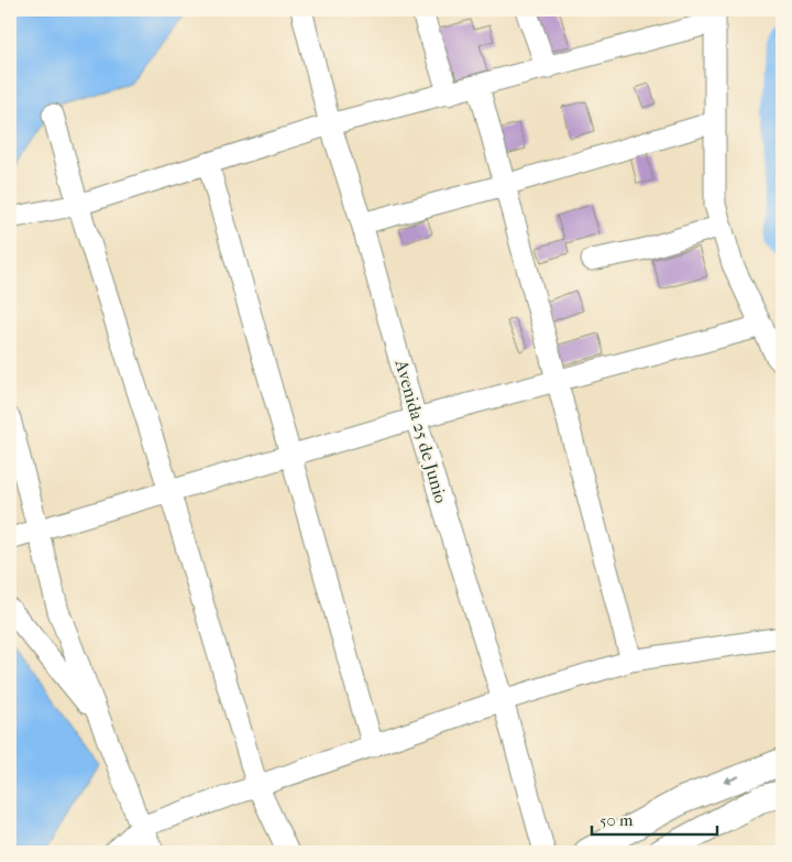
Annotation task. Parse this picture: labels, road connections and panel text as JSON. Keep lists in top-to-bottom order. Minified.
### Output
{"streets":{"street":["Avenida 25 de Junio"]},"scale_bar":"50 m"}
